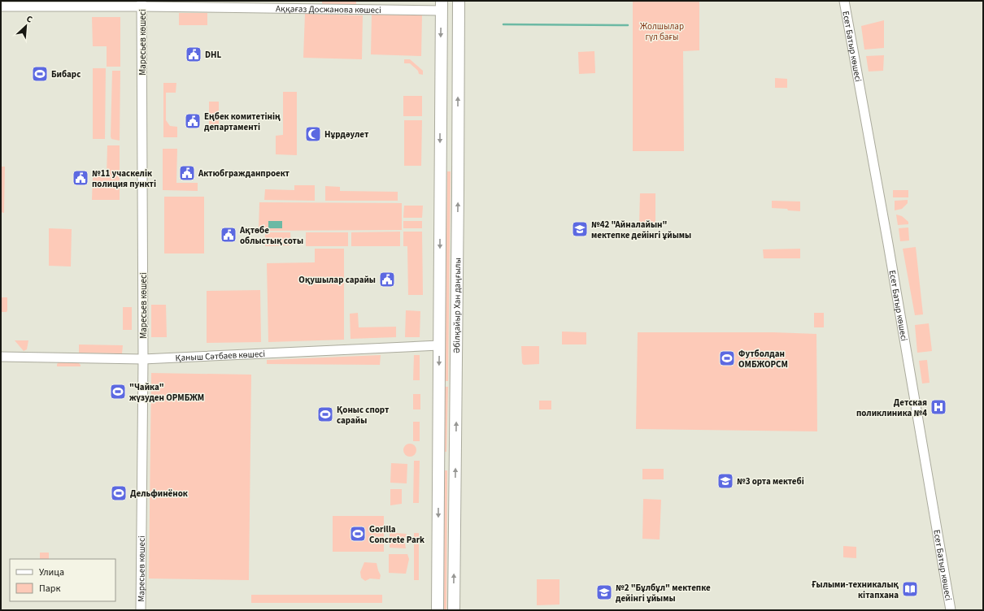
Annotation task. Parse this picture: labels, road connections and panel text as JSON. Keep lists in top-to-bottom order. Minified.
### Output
{"streets":{"main road":["Әбілқайыр Хан даңғылы"],"street":["Аққағаз Досжанова көшесі","Маресьев көшесі","Есет Батыр көшесі","Қаныш Сәтбаев көшесі"]},"crossings":[["Аққағаз Досжанова көшесі","Маресьев көшесі"],["Аққағаз Досжанова көшесі","Әбілқайыр Хан даңғылы"],["Маресьев көшесі","Қаныш Сәтбаев көшесі"],["Әбілқайыр Хан даңғылы","Қаныш Сәтбаев көшесі"]],"parks":["Жолшылар гүл бағы"],"places":{"public building":["DHL","Еңбек комитетінің департаменті","Актюбгражданпроект","№11 учаскелік полиция пункті","Ақтөбе облыстық соты","Оқушылар сарайы"],"sports":["Бибарс","Футболдан ОМБЖОРСМ","\"Чайка\" жүзуден ОРМБЖМ","Қоныс спорт сарайы","Дельфинёнок","Gorilla Concrete Park"],"mosque":["Нұрдәулет"],"school or university":["№42 \"Айналайын\" мектепке дейінгі ұйымы","№3 орта мектебі","№2 \"Бұлбұл\" мектепке дейінгі ұйымы"],"hospital":["Детская поликлиника №4"],"library":["Ғылыми-техникалық кітапхана"]},"legend":["Улица","Парк"],"north":"top right"}
